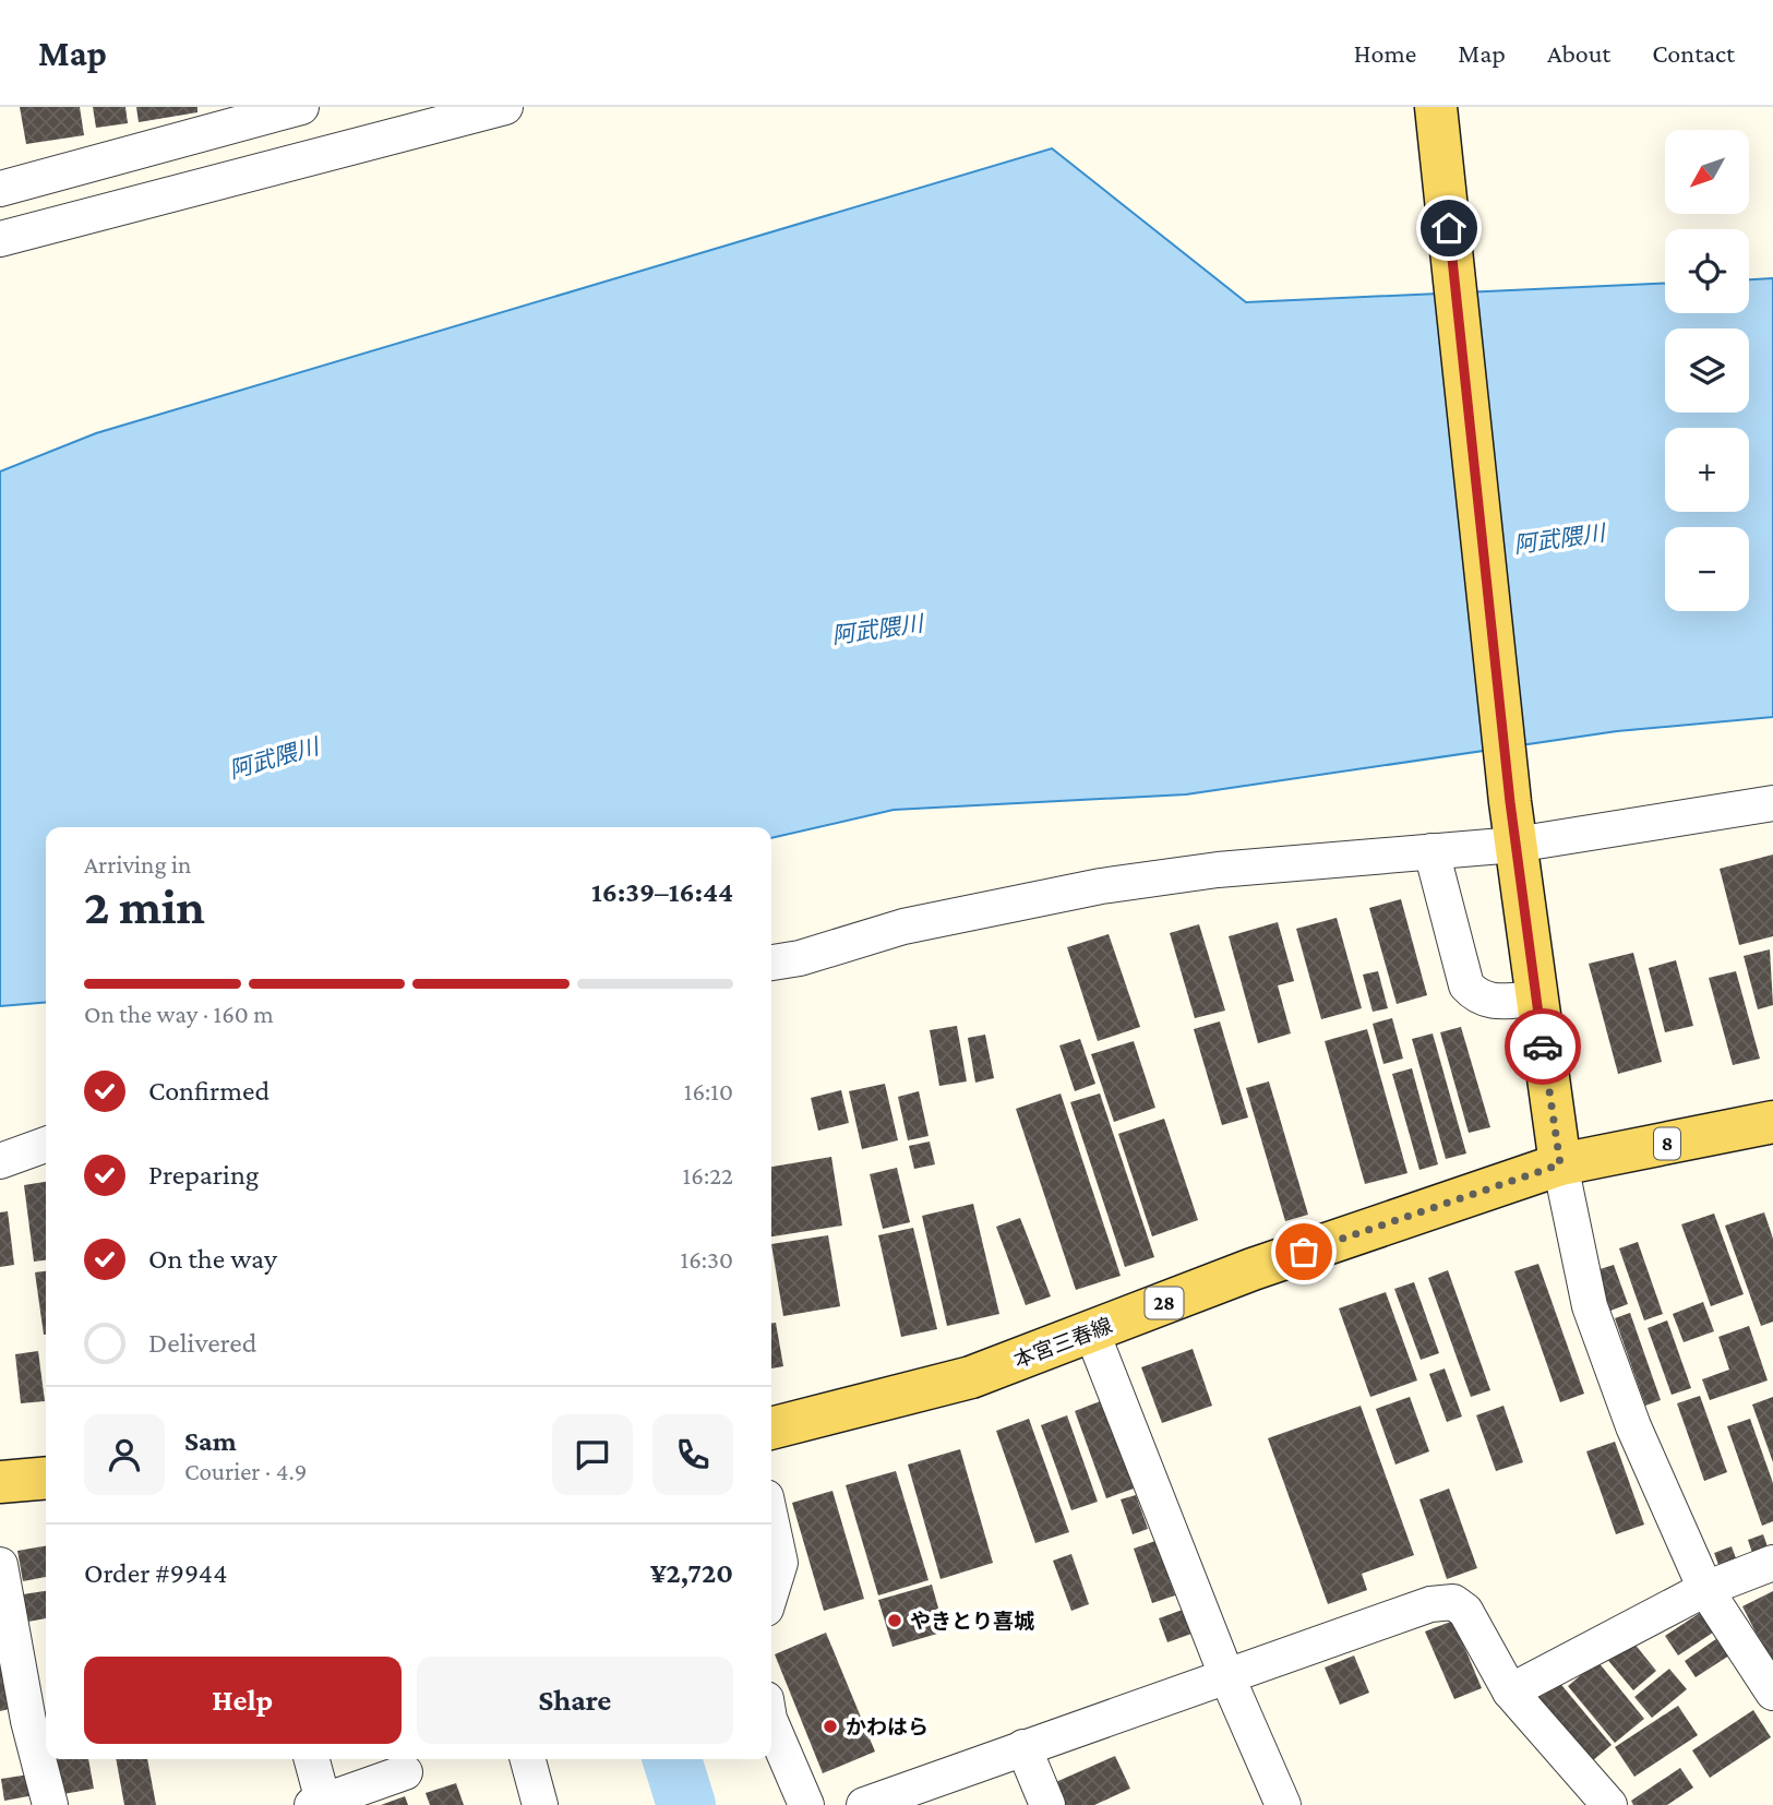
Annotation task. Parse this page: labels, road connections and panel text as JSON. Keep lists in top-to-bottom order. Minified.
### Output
{"streets":{"main road":["8","28","本宮三春線"]},"crossings":[["8","本宮三春線"]],"water":["阿武隈川"],"places":["やきとり喜城","かわはら"],"north":"bottom left","page":{"header":"Map","nav":["Home","Map","About","Contact"],"map_buttons":["+","−"],"heading":["2 min","Arriving in","16:39–16:44"],"panel":["Sam","Courier · 4.9","Order #9944","¥2,720"],"bar":"On the way · 160 m","list":[["Confirmed","16:10"],["Preparing","16:22"],["On the way","16:30"],"Delivered"],"buttons":["Help","Share"]}}
